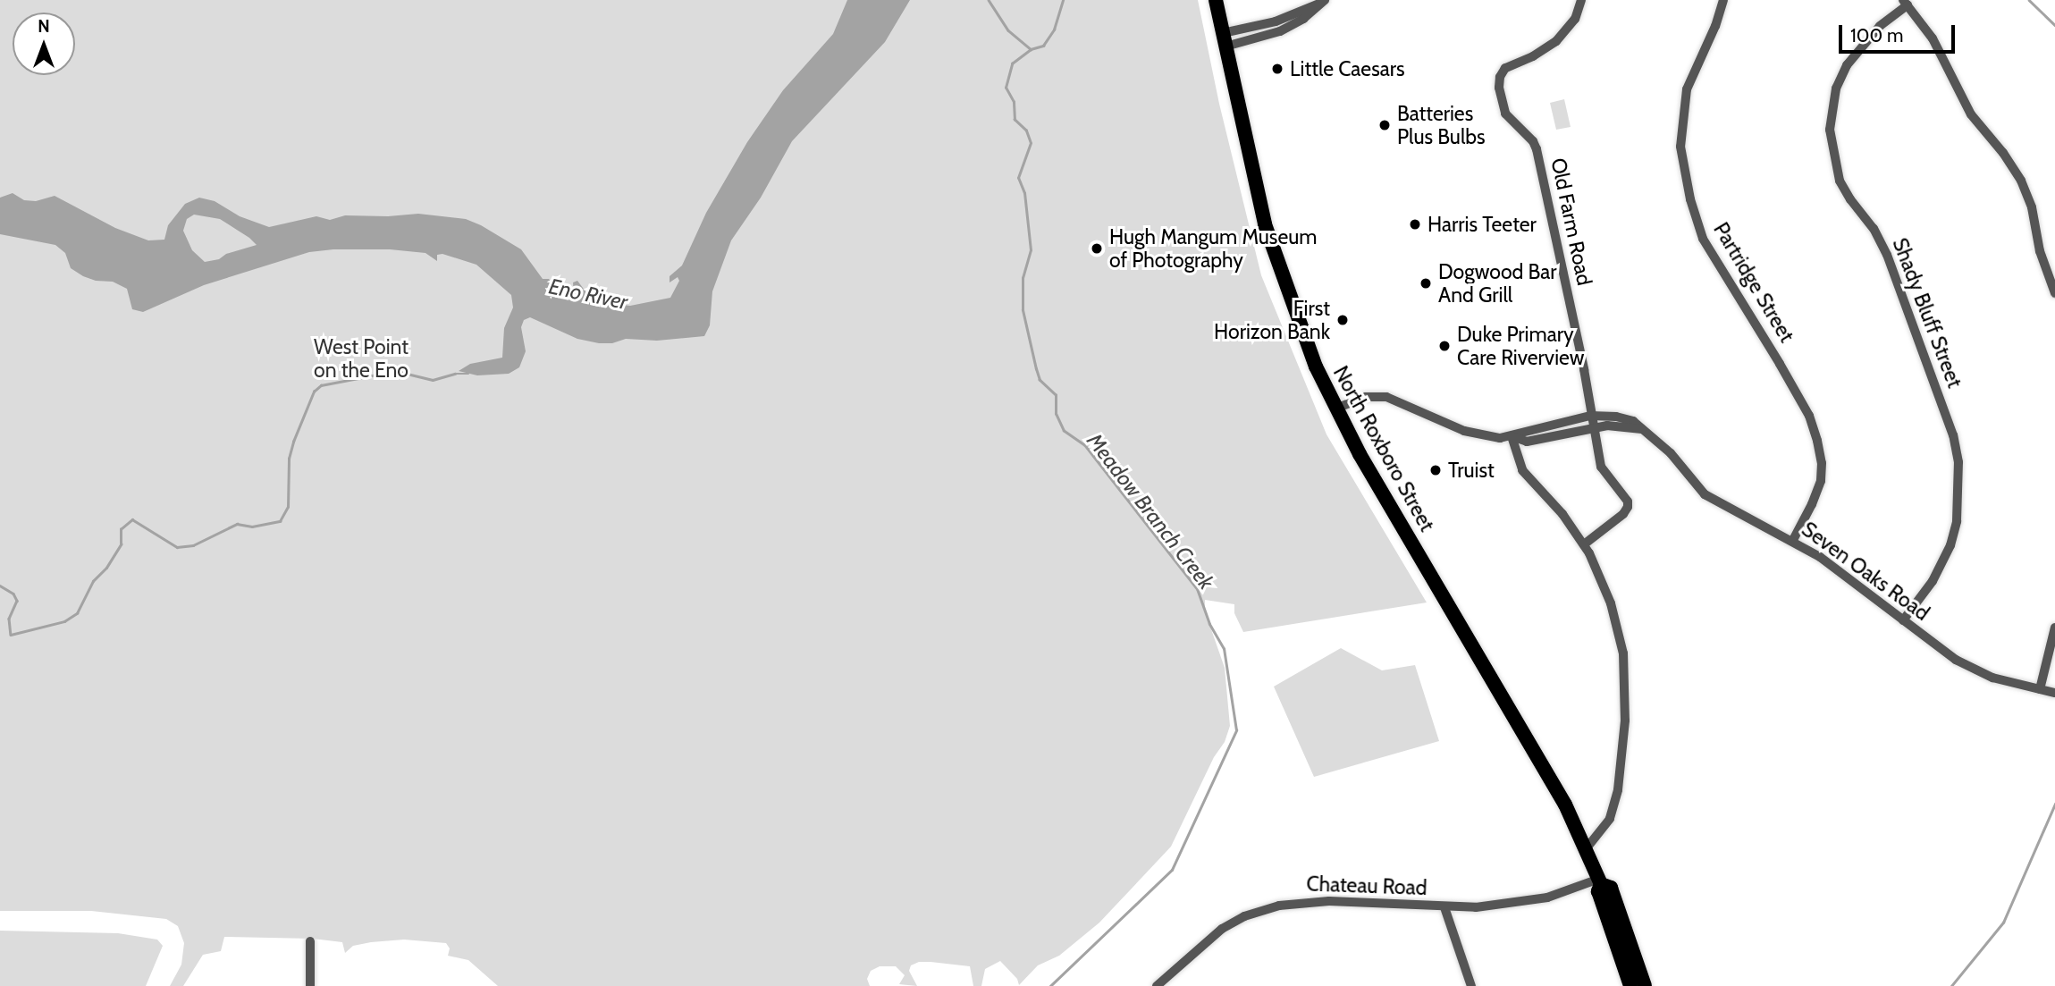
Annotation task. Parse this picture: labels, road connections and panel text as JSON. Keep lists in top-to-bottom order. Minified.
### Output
{"streets":{"highway":["North Roxboro Street"],"street":["Old Farm Road","Partridge Street","Shady Bluff Street","Seven Oaks Road","Chateau Road"]},"crossings":[["Old Farm Road","Seven Oaks Road"],["Partridge Street","Seven Oaks Road"],["Shady Bluff Street","Seven Oaks Road"],["North Roxboro Street","Chateau Road"]],"water":["Eno River","Meadow Branch Creek"],"parks":["West Point on the Eno"],"places":["Little Caesars","Batteries Plus Bulbs","Harris Teeter","Hugh Mangum Museum of Photography","Dogwood Bar And Grill","First Horizon Bank","Duke Primary Care Riverview","Truist"],"scale_bar":"100 m","north":"top"}
